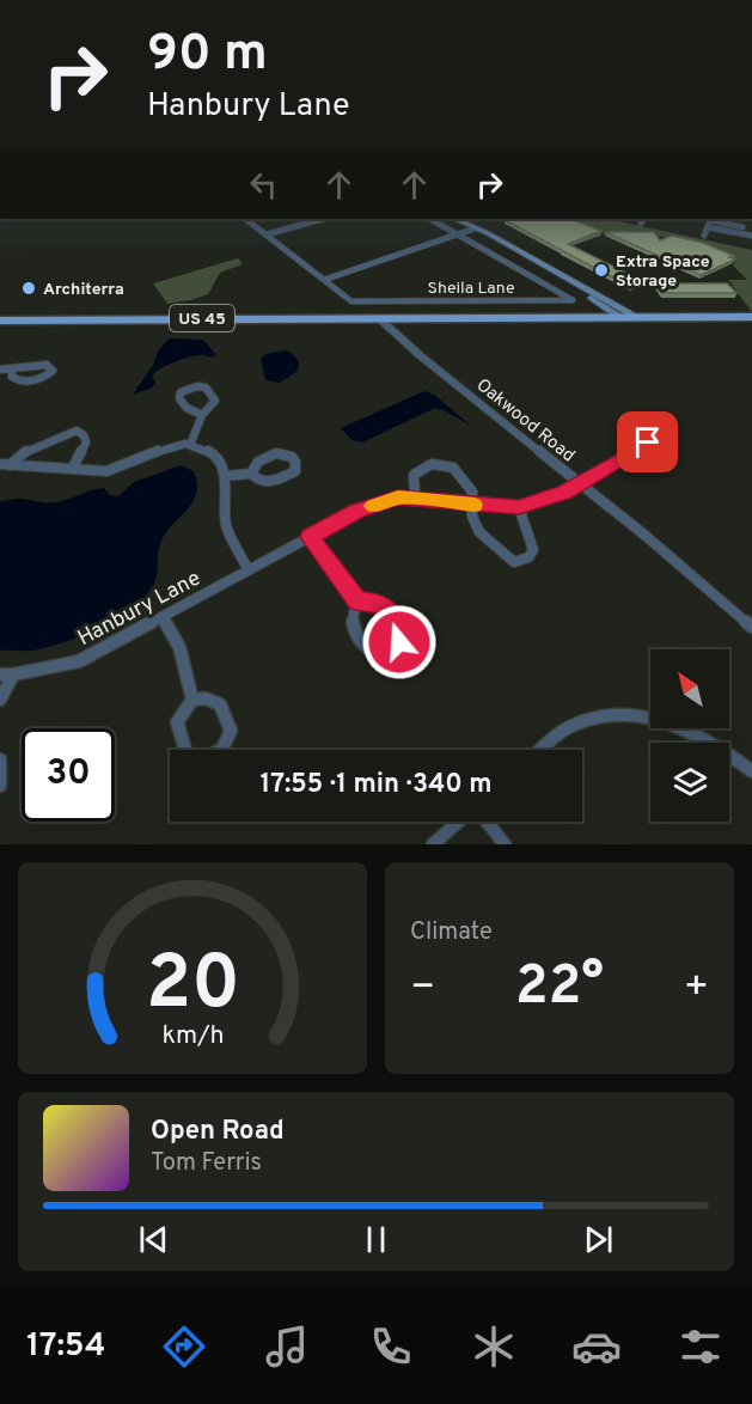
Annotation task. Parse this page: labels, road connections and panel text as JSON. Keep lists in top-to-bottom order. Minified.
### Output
{"streets":{"main road":["US 45"],"street":["Sheila Lane","Oakwood Road","Hanbury Lane"]},"crossings":[["US 45","Oakwood Road"],["Oakwood Road","Hanbury Lane"]],"places":["Extra Space Storage","Architerra"],"north":"top left","page":{"turn":["90 m","Hanbury Lane"],"limit":"30","trip":"17:55 · 1 min · 340 m","tile":"Climate","heat":["−","22°","+"],"song":["Open Road","Tom Ferris"],"tabs":"17:54","gauge":["20","km/h"]}}
